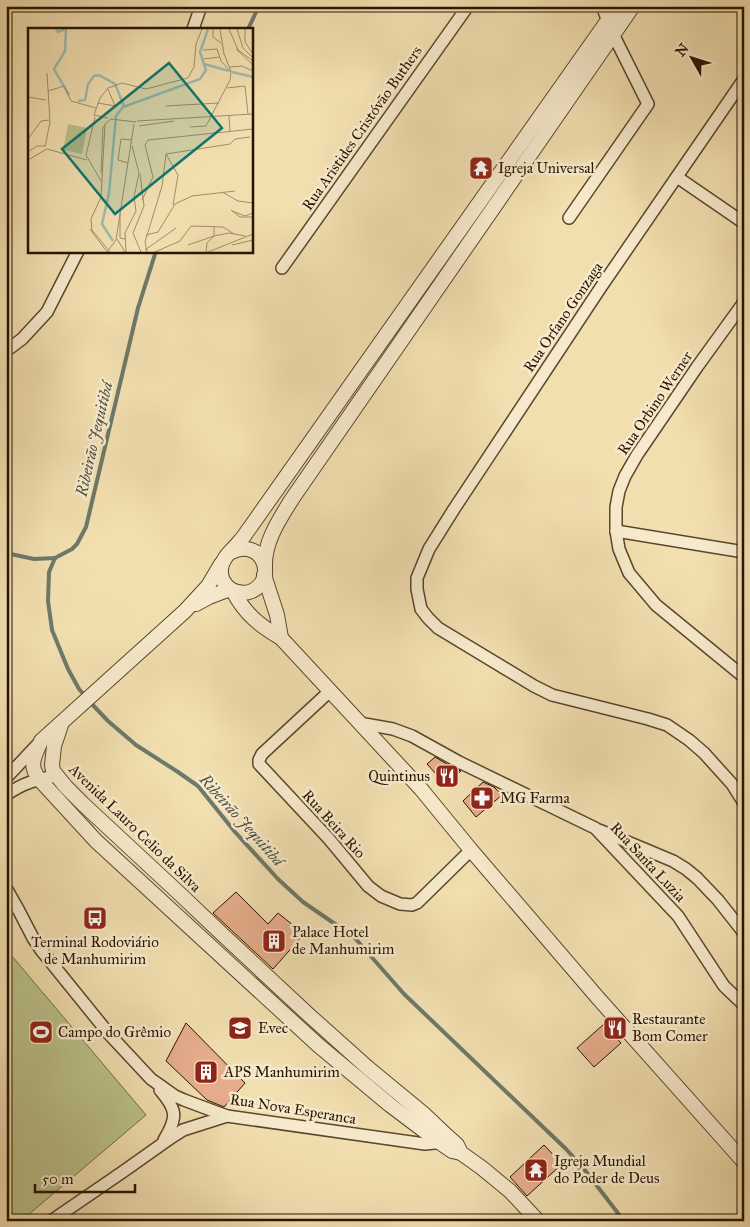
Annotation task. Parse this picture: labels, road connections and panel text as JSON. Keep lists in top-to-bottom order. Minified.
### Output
{"streets":{"street":["Rua Aristides Cristóvão Buthers","Rua Orfano Gonzaga","Rua Orbino Werner","Rua Beira Rio","Avenida Lauro Celio da Silva","Rua Santa Luzia","Rua Nova Esperanca"]},"crossings":[["Avenida Lauro Celio da Silva","Rua Nova Esperanca"]],"water":["Ribeirão Jequitibá"],"places":{"temple":["Igreja Universal","Igreja Mundial do Poder de Deus"],"restaurant":["Quintinus","Restaurante Bom Comer"],"pharmacy":["MG Farma"],"bus stop":["Terminal Rodoviário de Manhumirim"],"building":["Palace Hotel de Manhumirim","APS Manhumirim"],"school or university":["Evec"],"sports":["Campo do Grêmio"]},"scale_bar":"50 m","north":"top left"}
